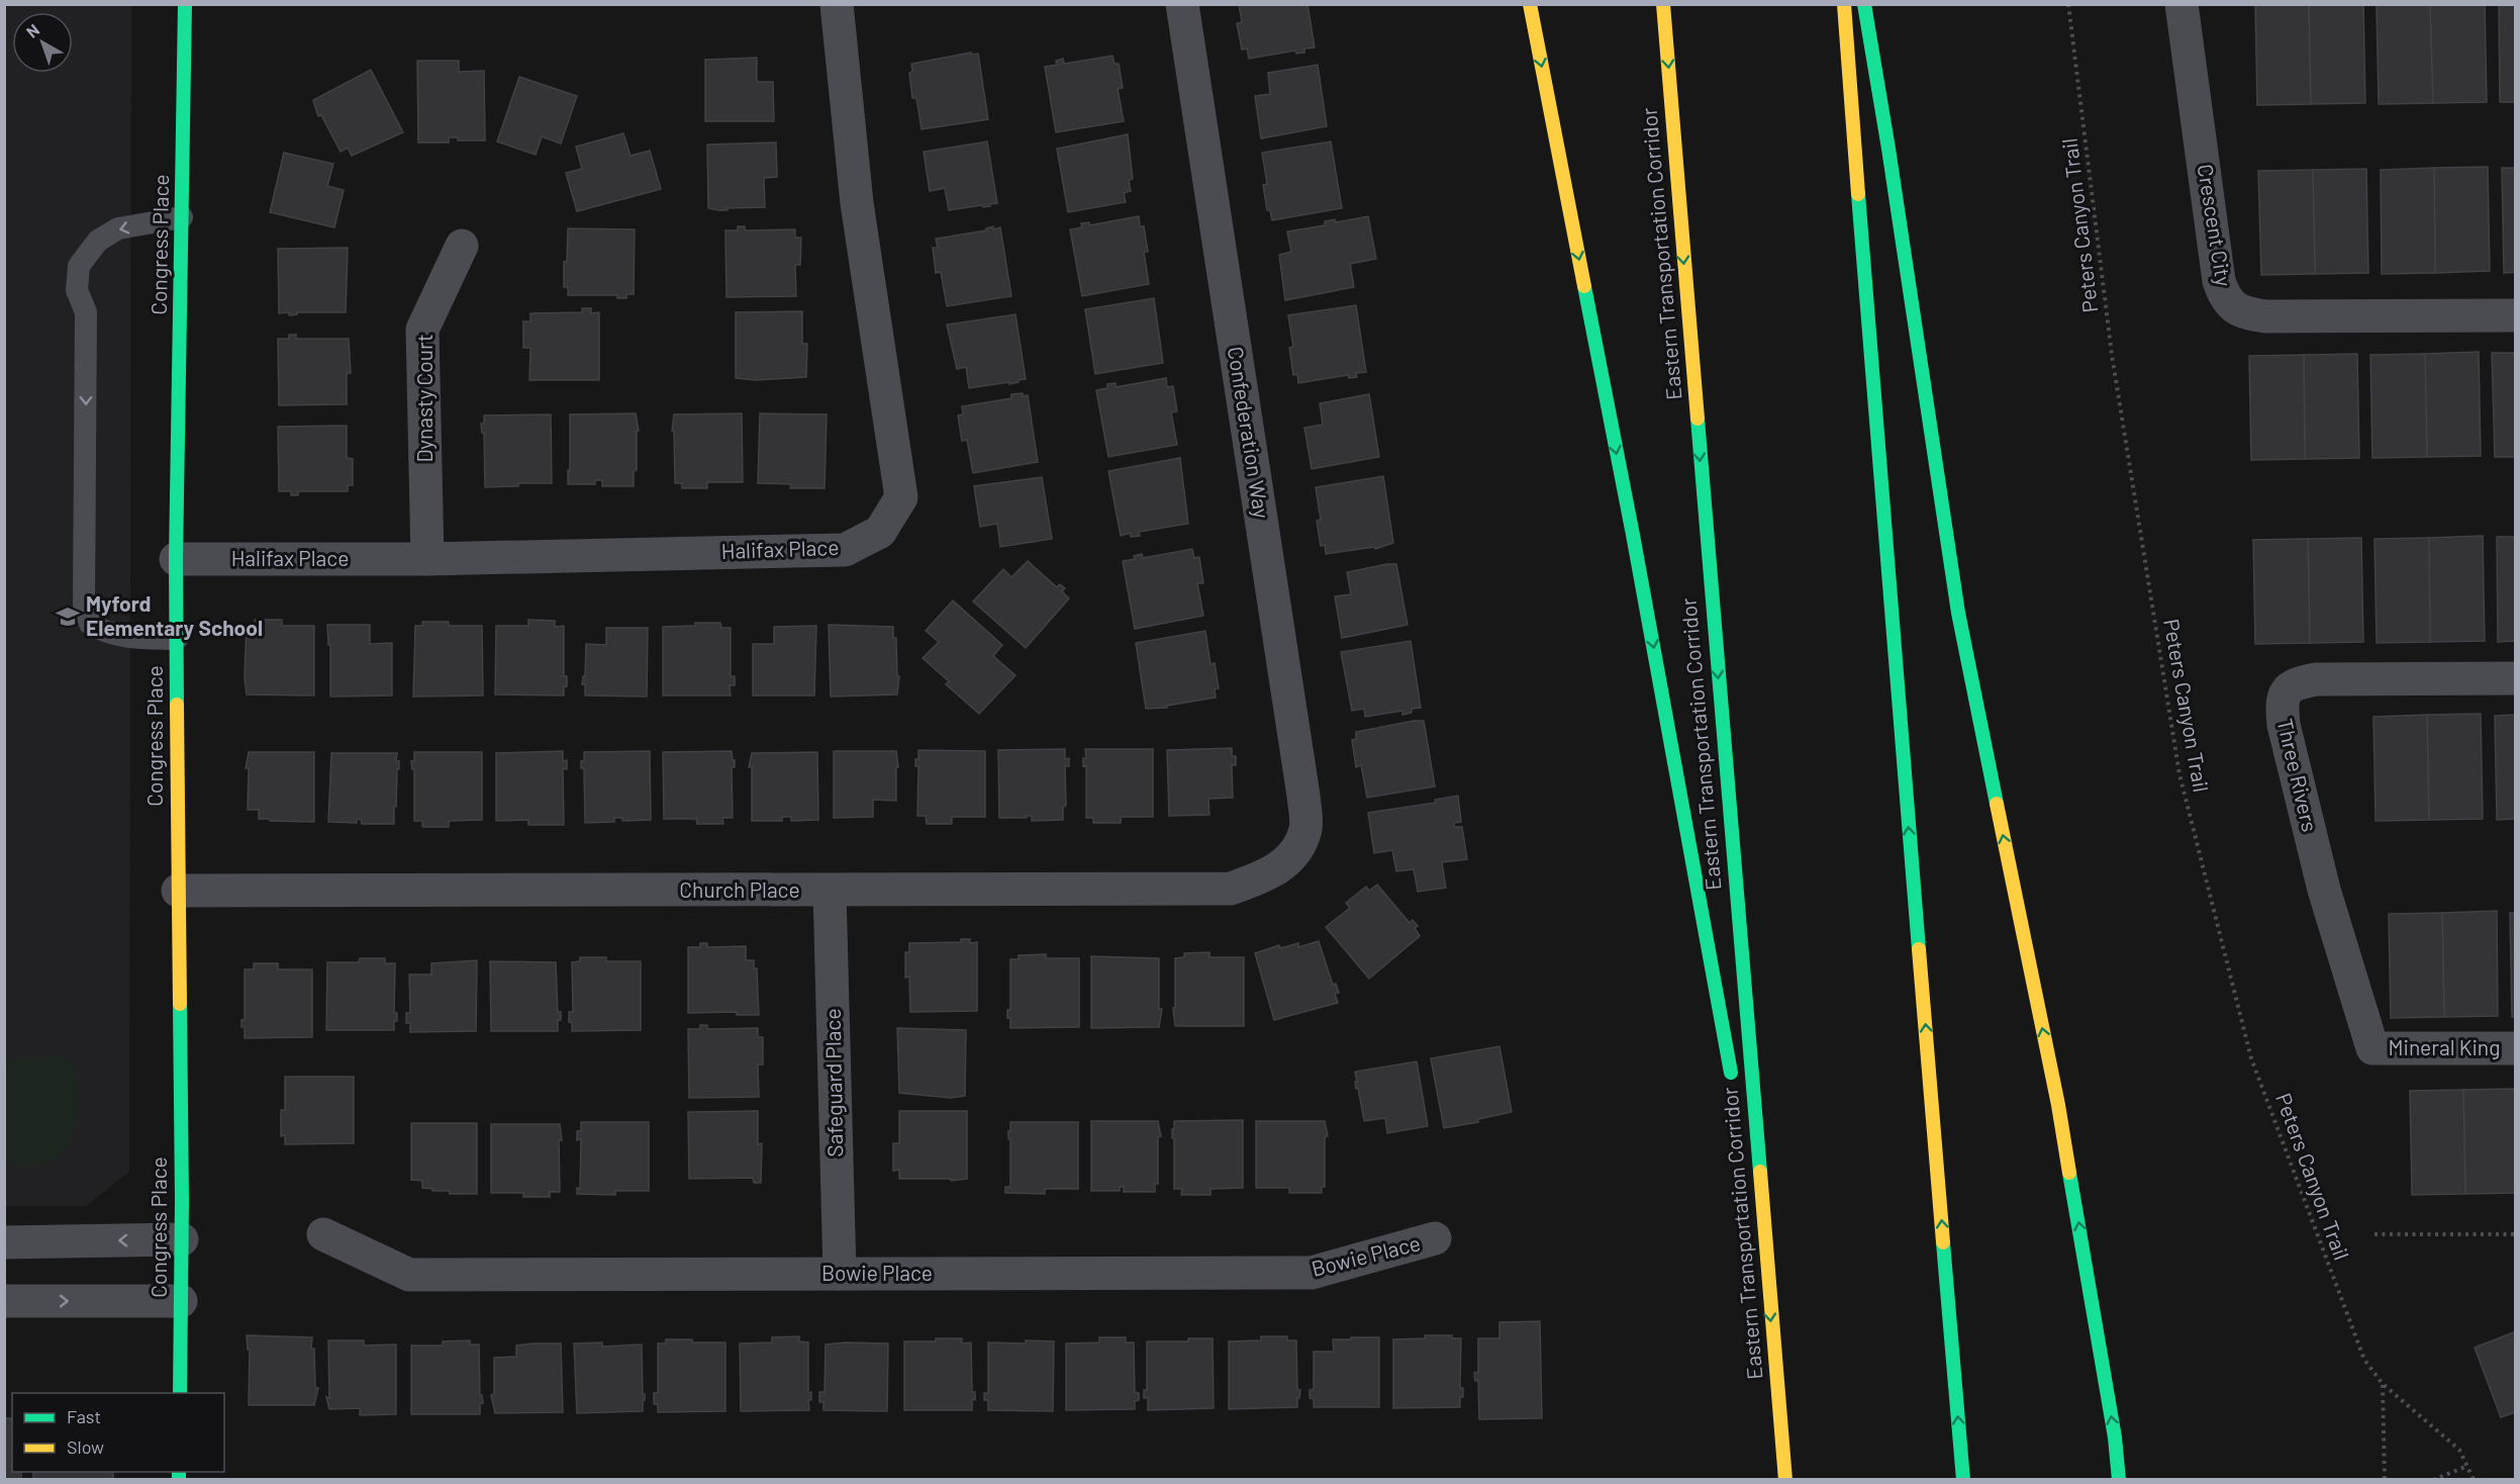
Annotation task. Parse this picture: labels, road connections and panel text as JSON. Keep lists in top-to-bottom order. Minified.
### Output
{"streets":{"main road":["Congress Place","Eastern Transportation Corridor"],"street":["Crescent City","Dynasty Court","Confederation Way","Halifax Place","Three Rivers","Church Place","Mineral King","Safeguard Place","Bowie Place"],"path":["Peters Canyon Trail"]},"crossings":[["Congress Place","Halifax Place"],["Congress Place","Church Place"],["Dynasty Court","Halifax Place"],["Confederation Way","Church Place"],["Three Rivers","Mineral King"],["Church Place","Safeguard Place"],["Safeguard Place","Bowie Place"]],"places":{"school or university":["Myford Elementary School"]},"legend":["Fast","Slow"],"north":"top left"}
